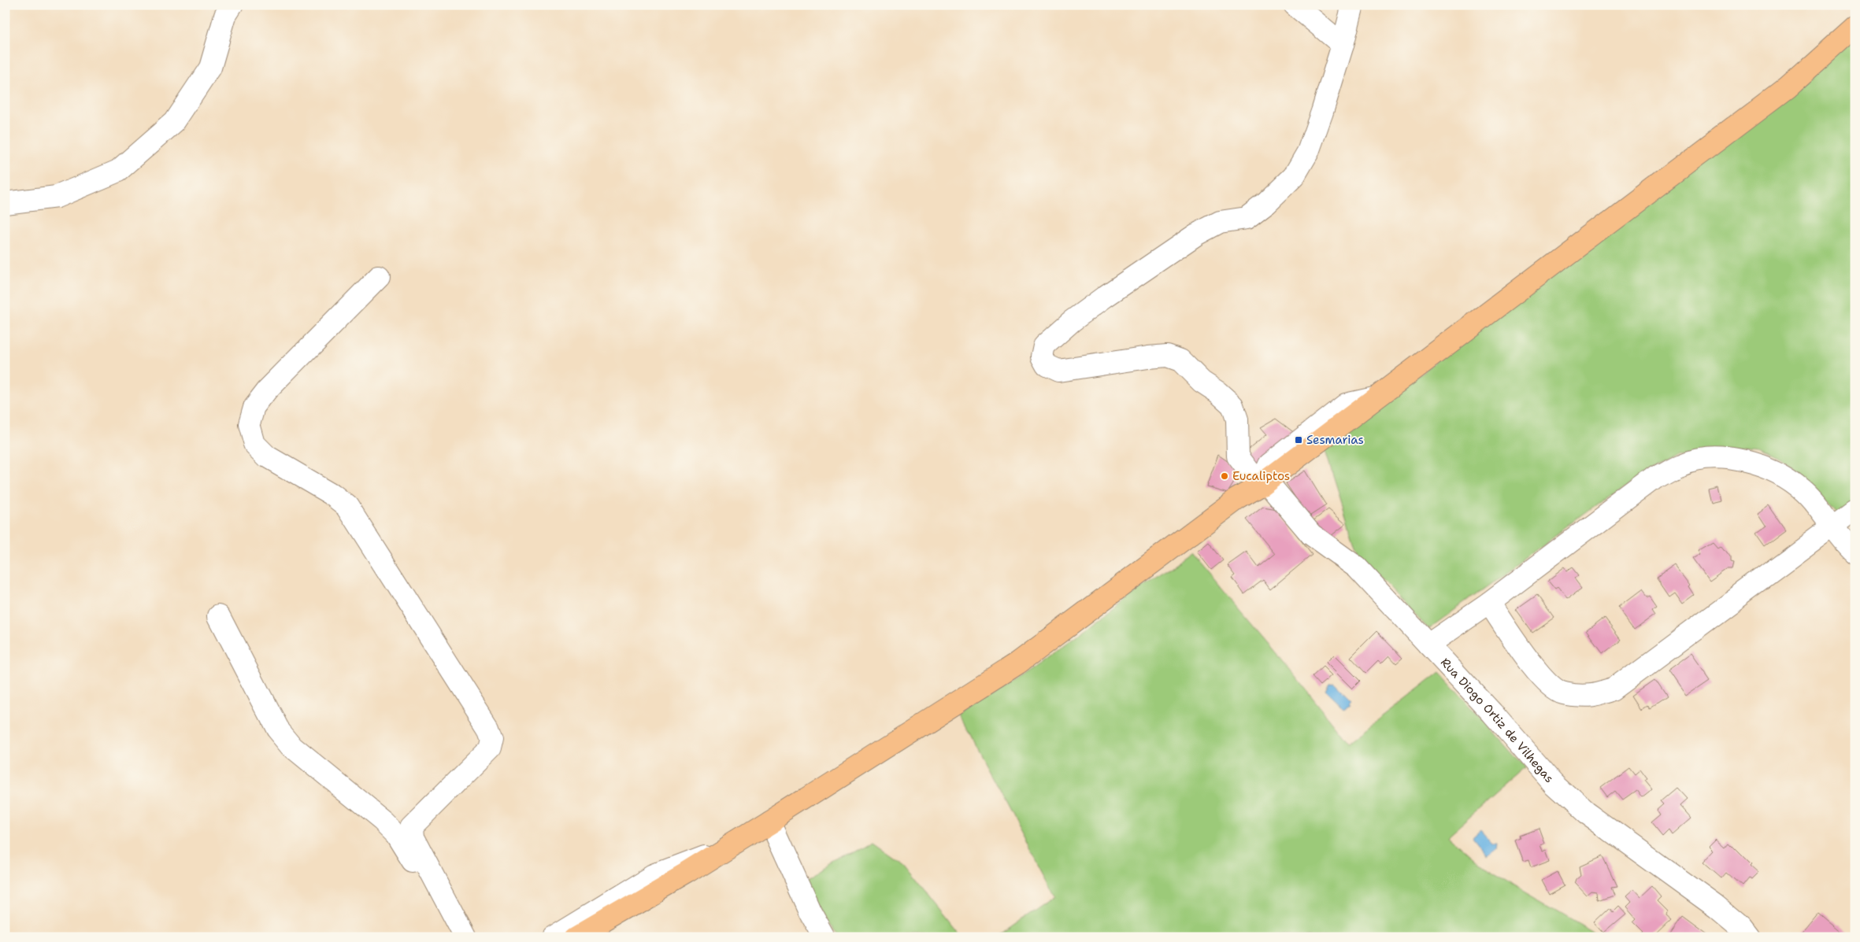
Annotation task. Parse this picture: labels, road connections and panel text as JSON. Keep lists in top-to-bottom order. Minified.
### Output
{"streets":{"street":["Rua Diogo Ortiz de Vilhegas"]},"places":{"transit":["Sesmarias"],"other":["Eucaliptos"]}}
